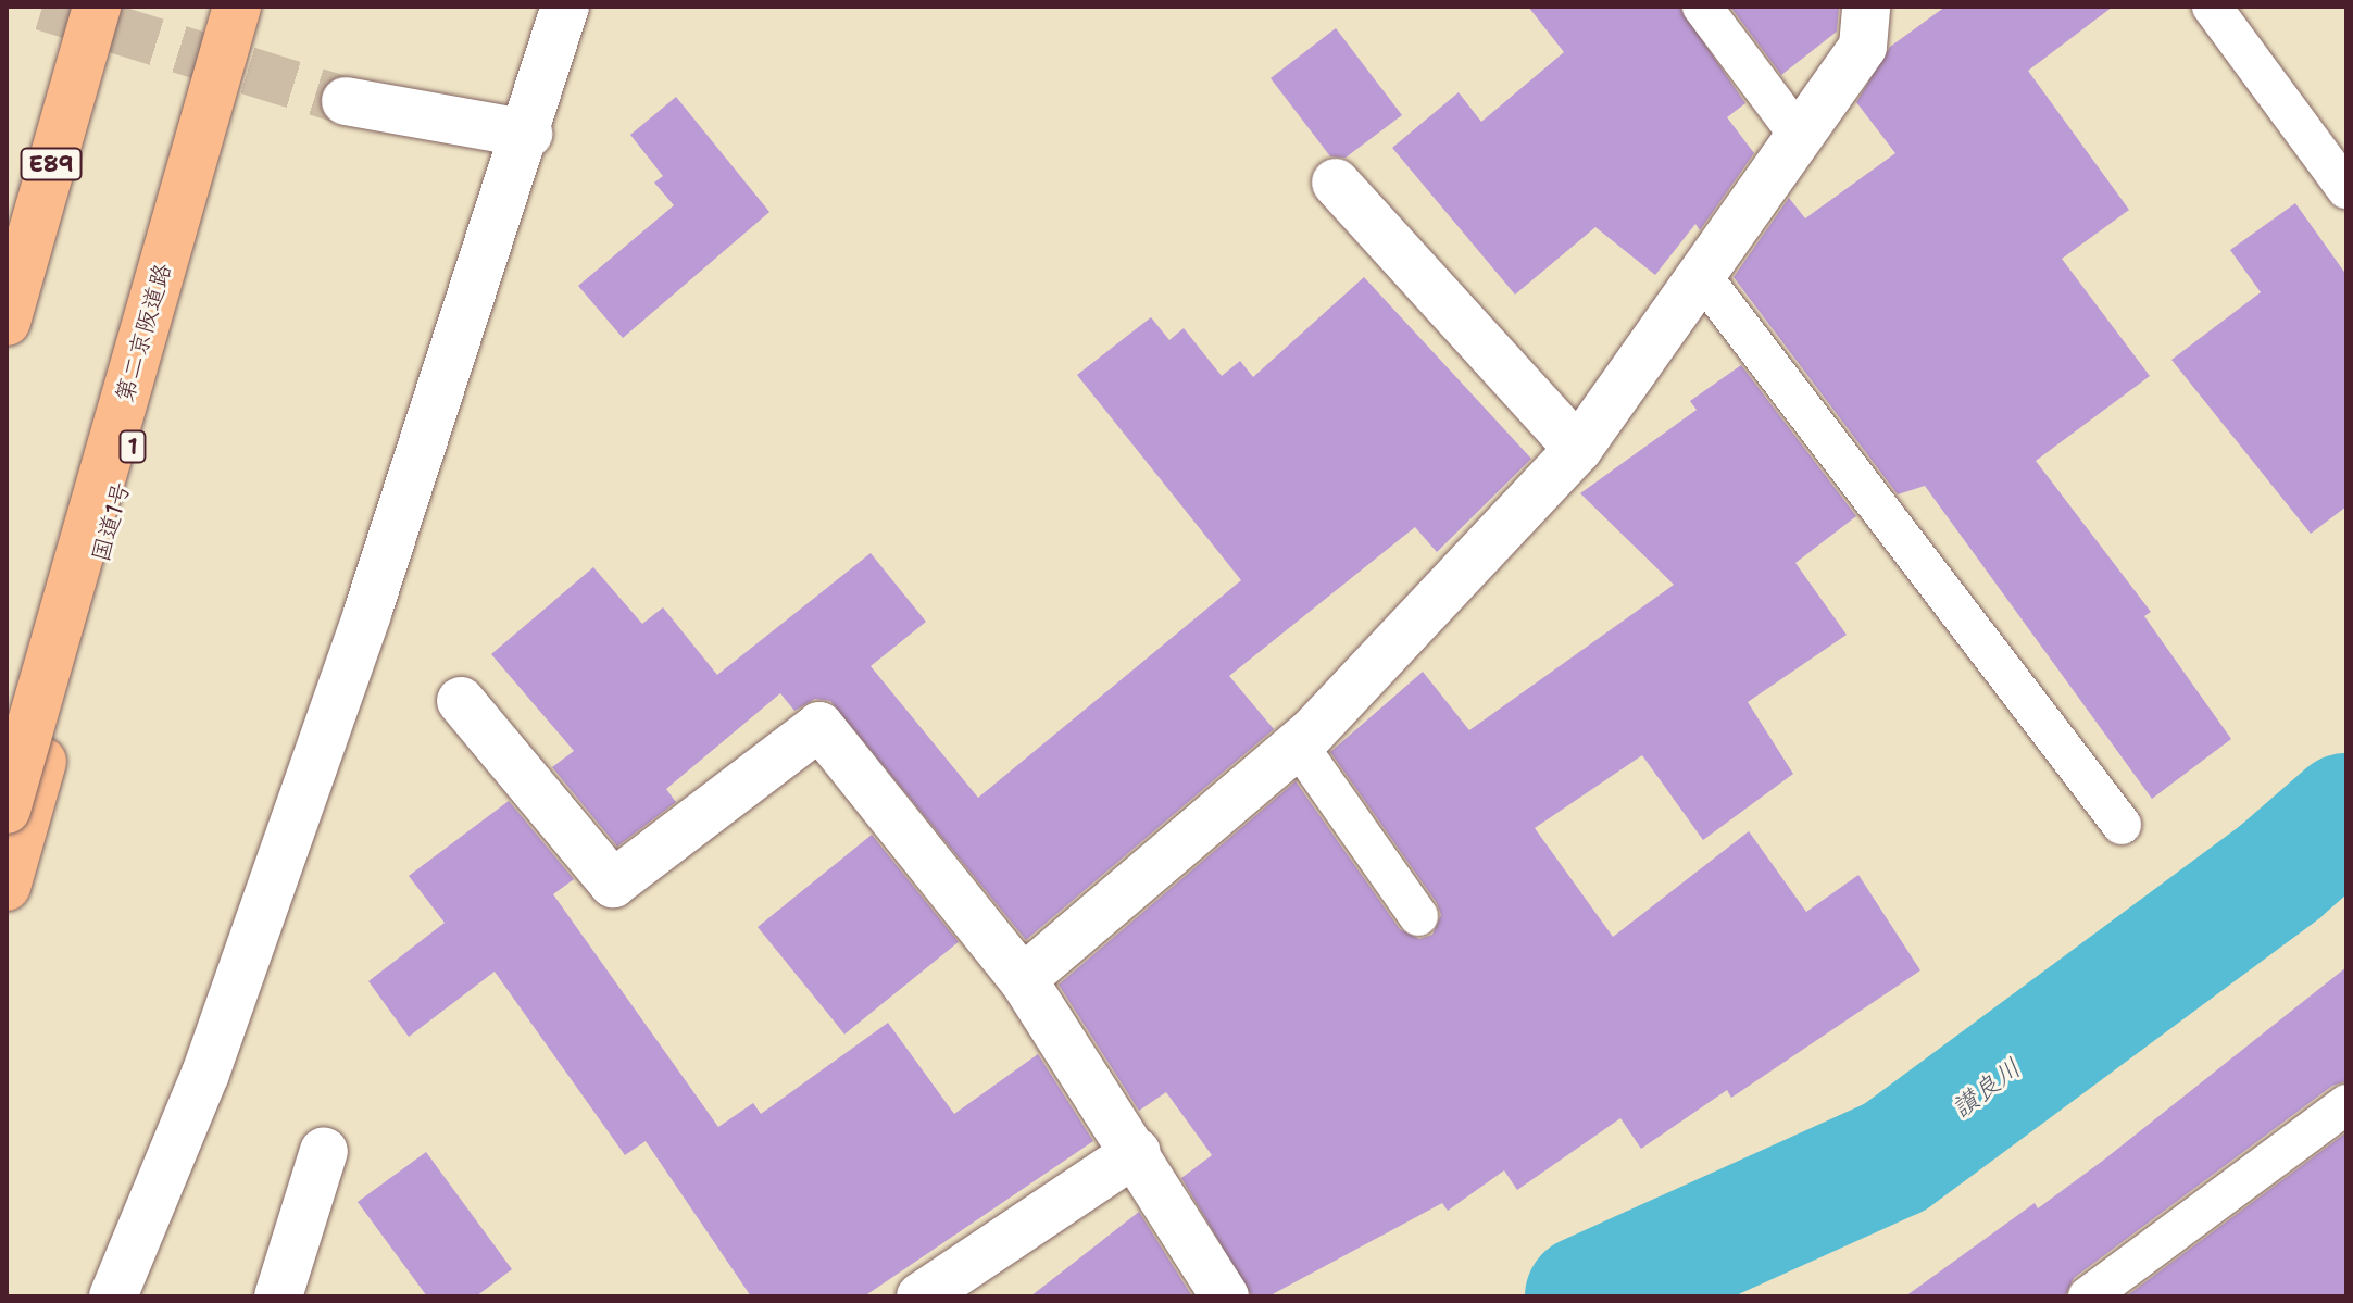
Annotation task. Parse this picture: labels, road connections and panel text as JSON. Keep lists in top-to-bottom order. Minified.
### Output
{"streets":{"highway":["E89","第二京阪道路","1","国道1号"]},"water":["讃良川"]}
